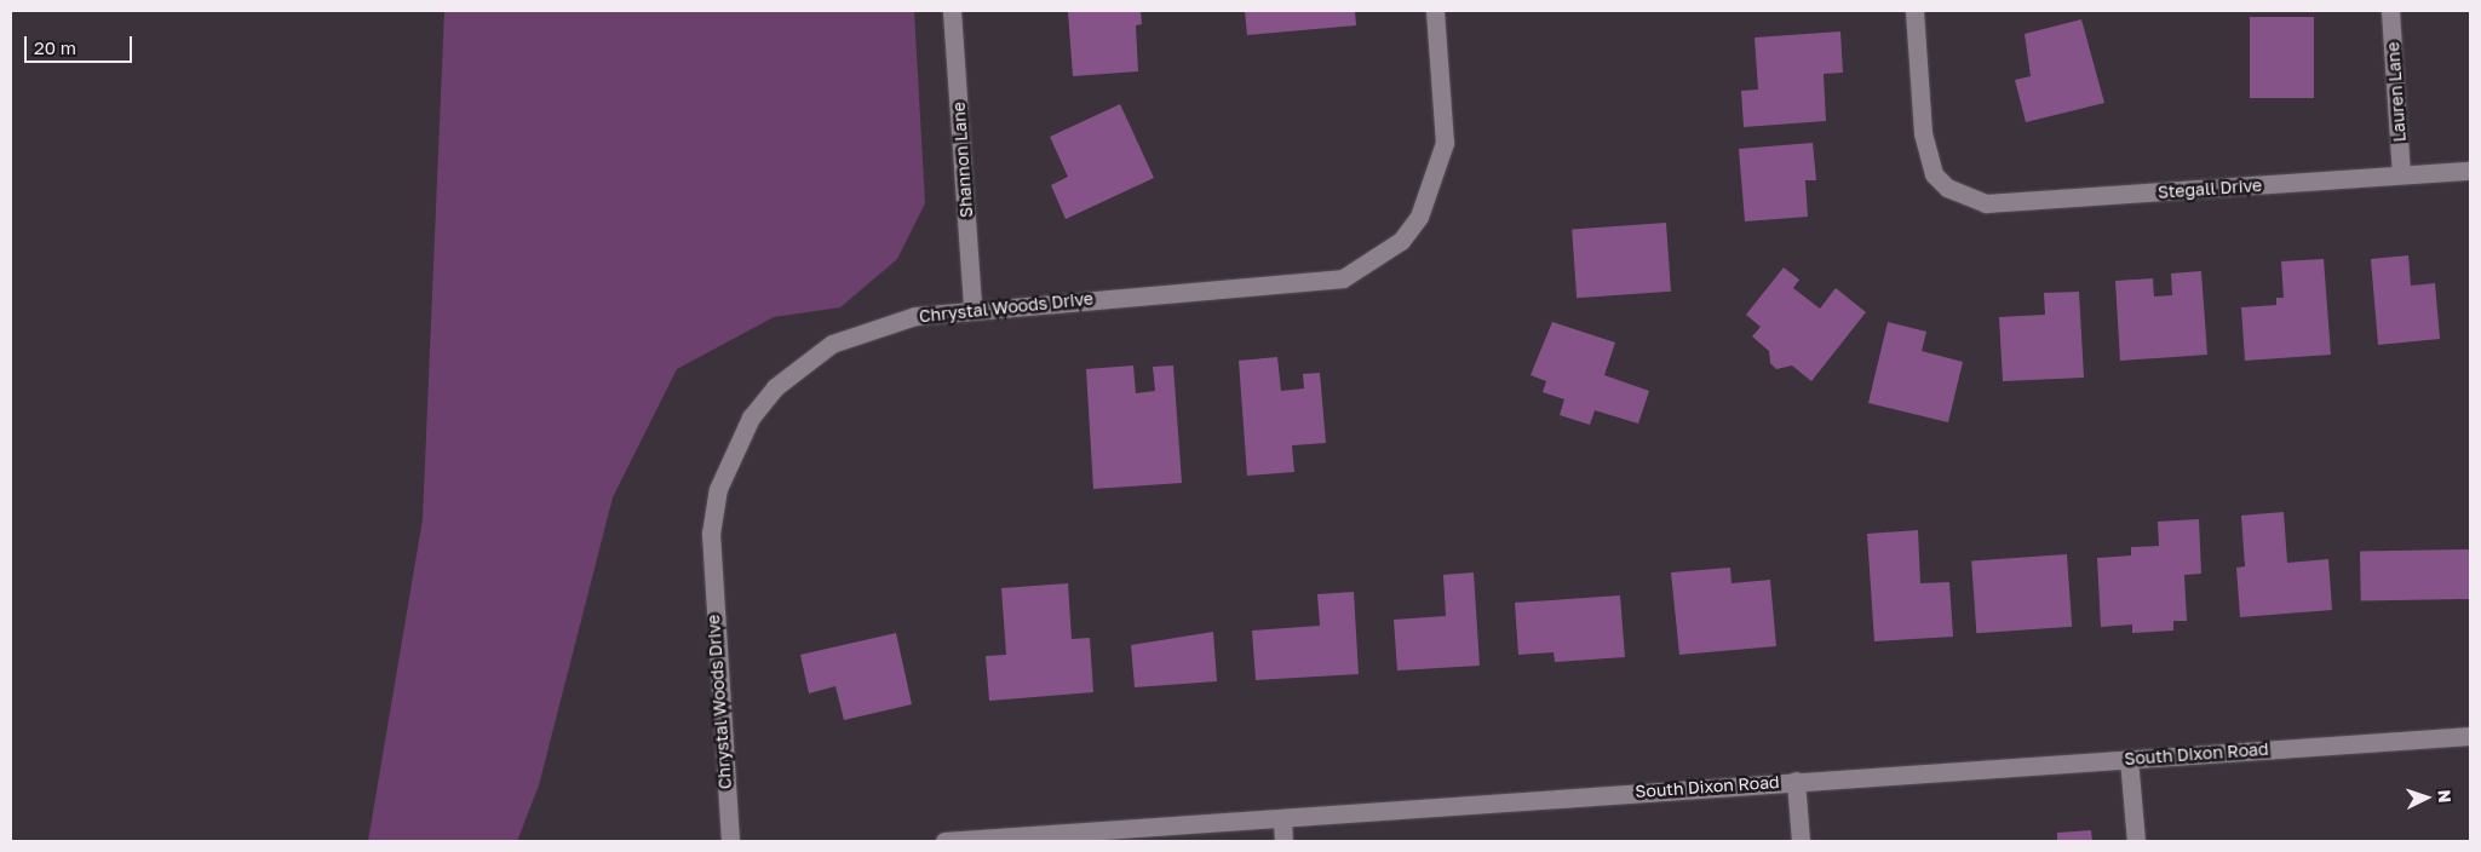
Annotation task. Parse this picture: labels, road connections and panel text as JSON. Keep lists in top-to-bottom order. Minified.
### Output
{"streets":{"street":["Lauren Lane","Shannon Lane","Stegall Drive","Chrystal Woods Drive","South Dixon Road"]},"crossings":[["Lauren Lane","Stegall Drive"],["Shannon Lane","Chrystal Woods Drive"]],"scale_bar":"20 m","north":"right"}
